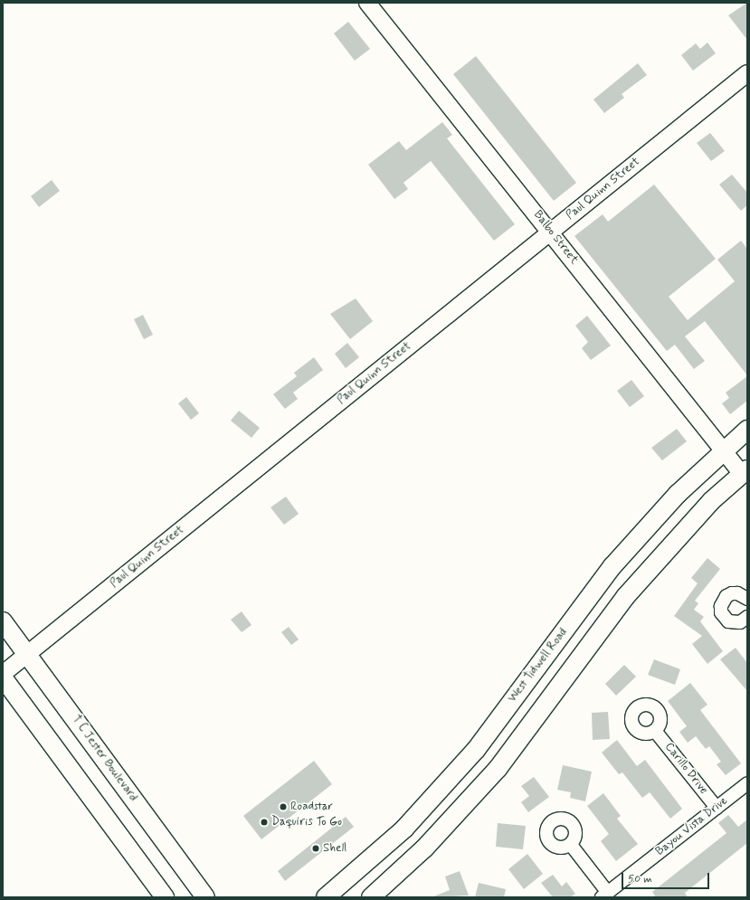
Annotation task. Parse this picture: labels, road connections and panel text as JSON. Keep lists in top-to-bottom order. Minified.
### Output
{"streets":{"main road":["West Tidwell Road","T C Jester Boulevard"],"street":["Paul Quinn Street","Balbo Street","Carillo Drive","Bayou Vista Drive"]},"crossings":[["Paul Quinn Street","Balbo Street"],["Paul Quinn Street","T C Jester Boulevard"],["Balbo Street","West Tidwell Road"],["Carillo Drive","Bayou Vista Drive"]],"places":["Roadstar","Daquiris To Go","Shell"],"scale_bar":"50 m"}
